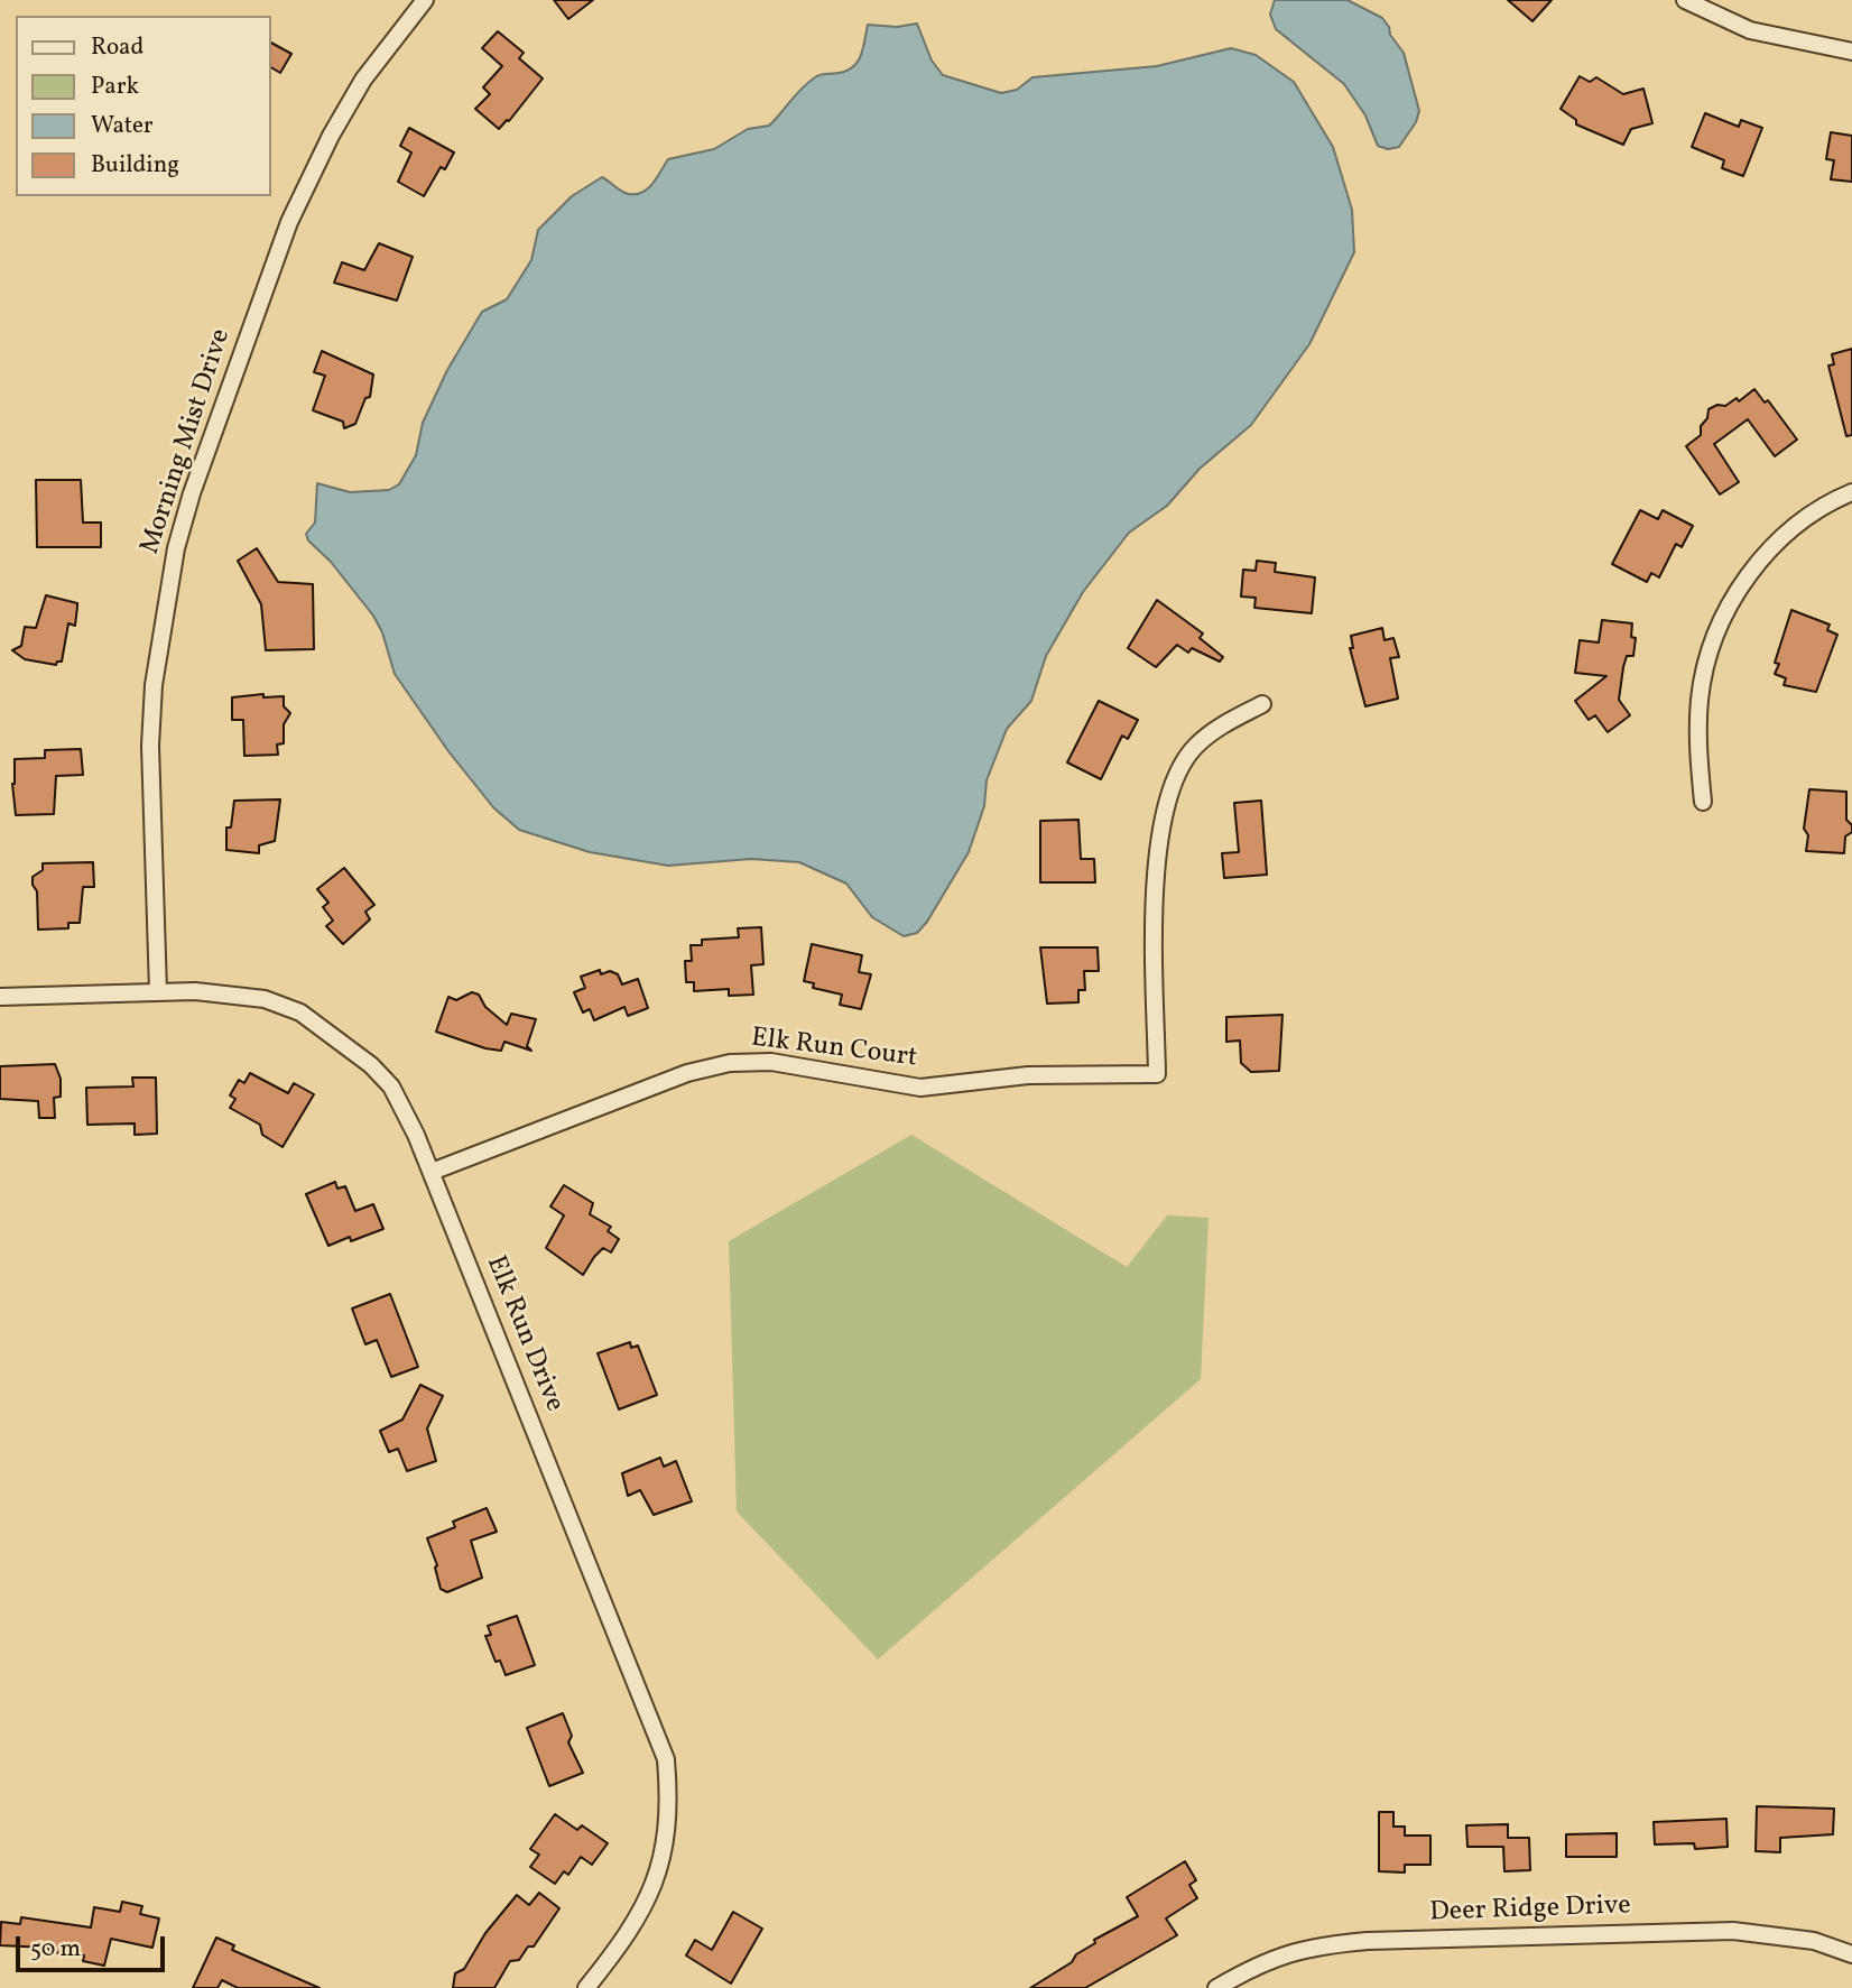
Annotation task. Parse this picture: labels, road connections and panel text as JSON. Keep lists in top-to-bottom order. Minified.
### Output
{"streets":{"street":["Morning Mist Drive","Elk Run Court","Elk Run Drive","Deer Ridge Drive"]},"crossings":[["Morning Mist Drive","Elk Run Drive"],["Elk Run Court","Elk Run Drive"]],"legend":["Road","Park","Water","Building"],"scale_bar":"50 m"}
